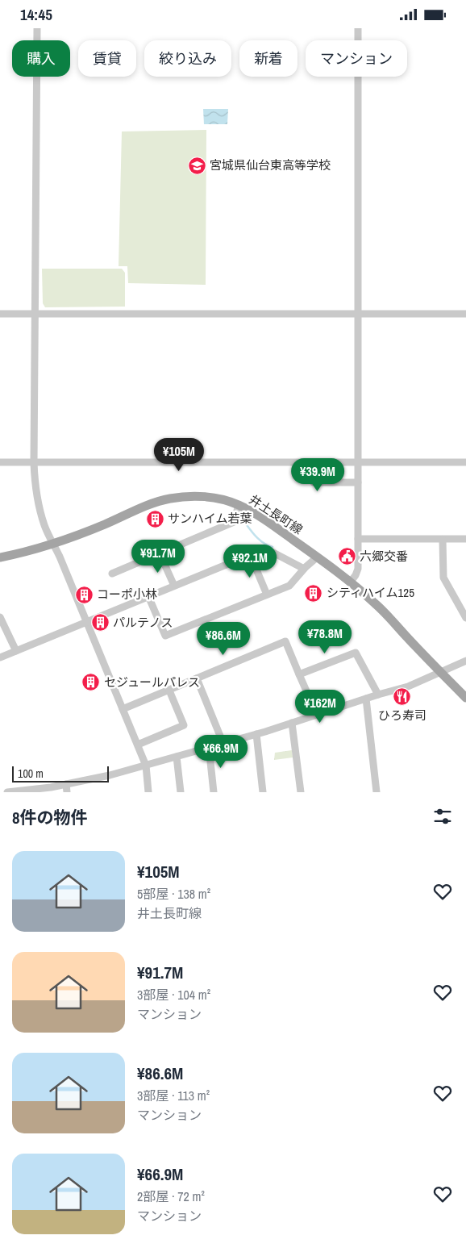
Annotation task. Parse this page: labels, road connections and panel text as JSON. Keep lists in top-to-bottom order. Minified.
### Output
{"streets":{"main road":["井土長町線"]},"places":{"school or university":["宮城県仙台東高等学校"],"building":["サンハイム若葉","シティハイム125","コーポ小林","パルテノス","セジュールパレス"],"public building":["六郷交番"],"restaurant":["ひろ寿司"]},"scale_bar":"100 m","page":{"status":"14:45","chip":["購入","賃貸","絞り込み","新着","マンション"],"price":["¥105M","¥39.9M","¥91.7M","¥92.1M","¥78.8M","¥86.6M","¥162M","¥66.9M"],"scale":"100 m","heading":"8件の物件","list":[{"name":"¥105M","note":"5部屋 · 138 m² · 井土長町線"},{"name":"¥91.7M","note":"3部屋 · 104 m² · マンション"},{"name":"¥86.6M","note":"3部屋 · 113 m² · マンション"},{"name":"¥66.9M","note":"2部屋 · 72 m² · マンション"}]}}
